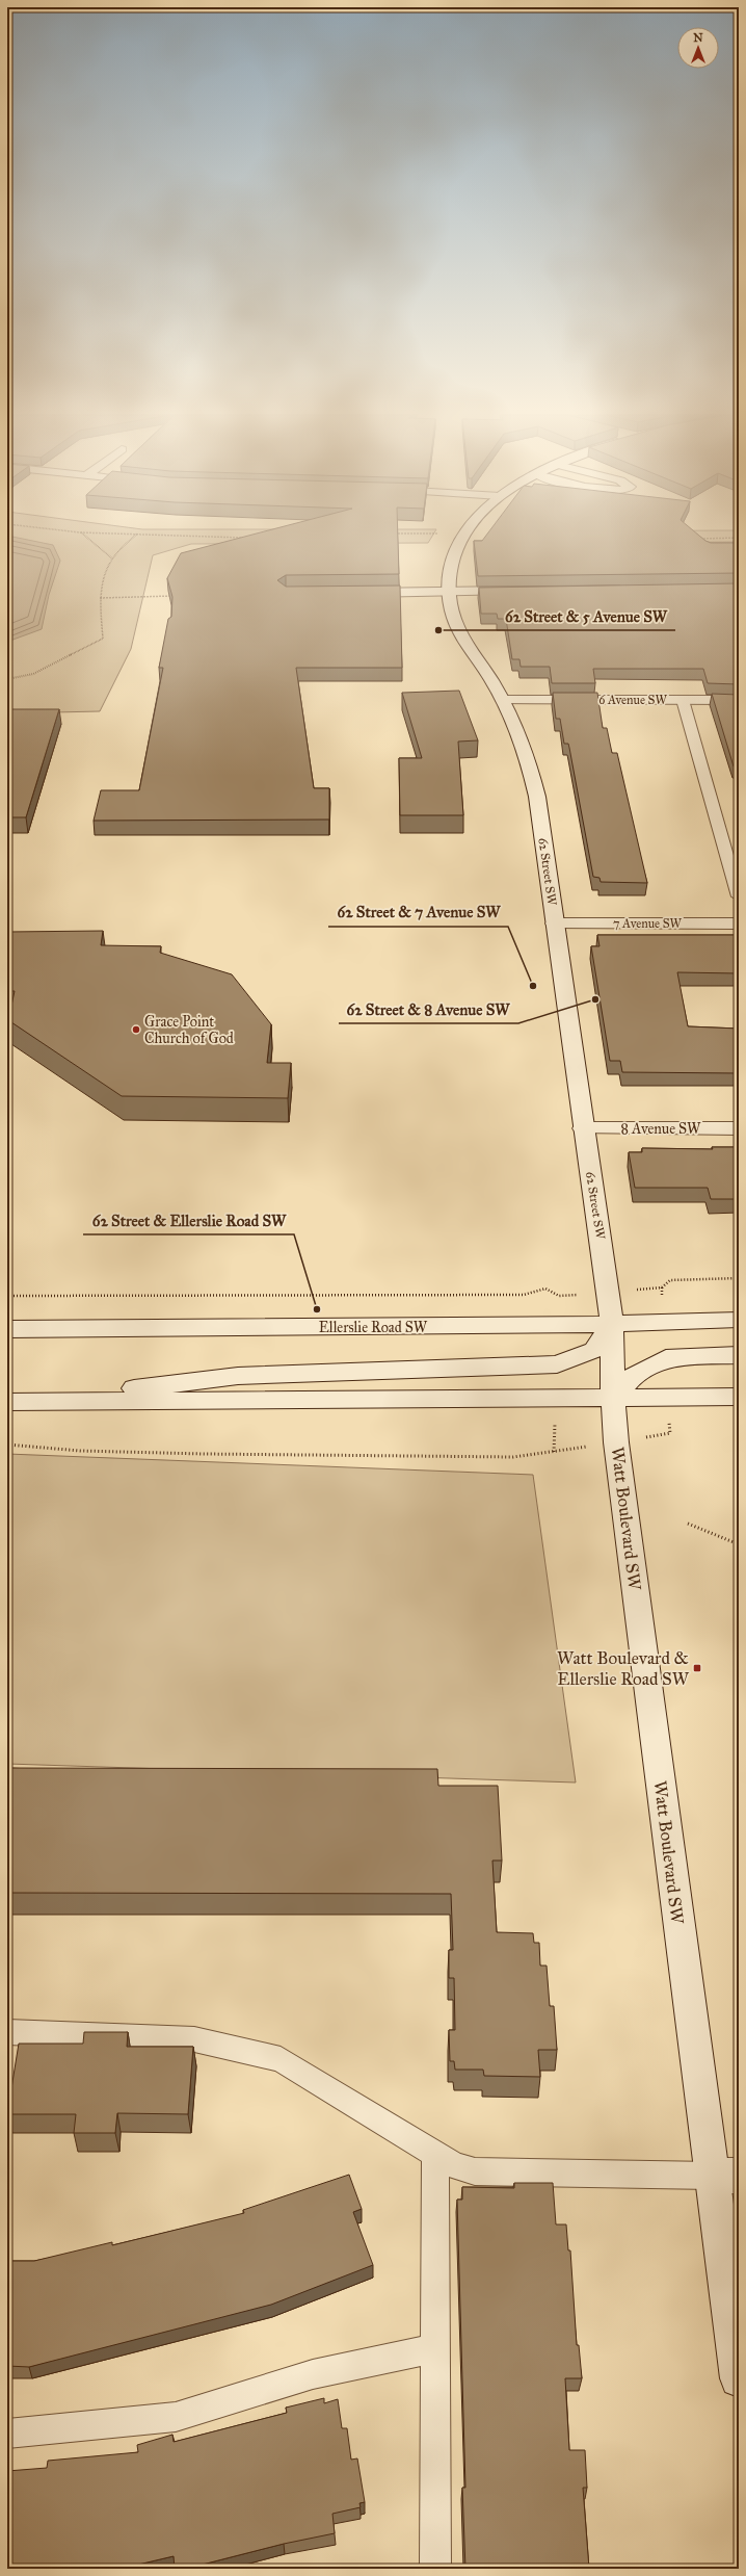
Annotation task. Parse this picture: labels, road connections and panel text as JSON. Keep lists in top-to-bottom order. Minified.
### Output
{"streets":{"street":["6 Avenue SW","62 Street SW","7 Avenue SW","8 Avenue SW","Ellerslie Road SW","Watt Boulevard SW"]},"crossings":[["6 Avenue SW","62 Street SW"],["62 Street SW","7 Avenue SW"],["62 Street SW","8 Avenue SW"],["62 Street SW","Ellerslie Road SW"],["62 Street SW","Watt Boulevard SW"],["Ellerslie Road SW","Watt Boulevard SW"]],"places":{"other":["62 Street & 5 Avenue SW","62 Street & 7 Avenue SW","62 Street & 8 Avenue SW","Grace Point Church of God","62 Street & Ellerslie Road SW"],"transit":["Watt Boulevard & Ellerslie Road SW"]},"north":"top"}
